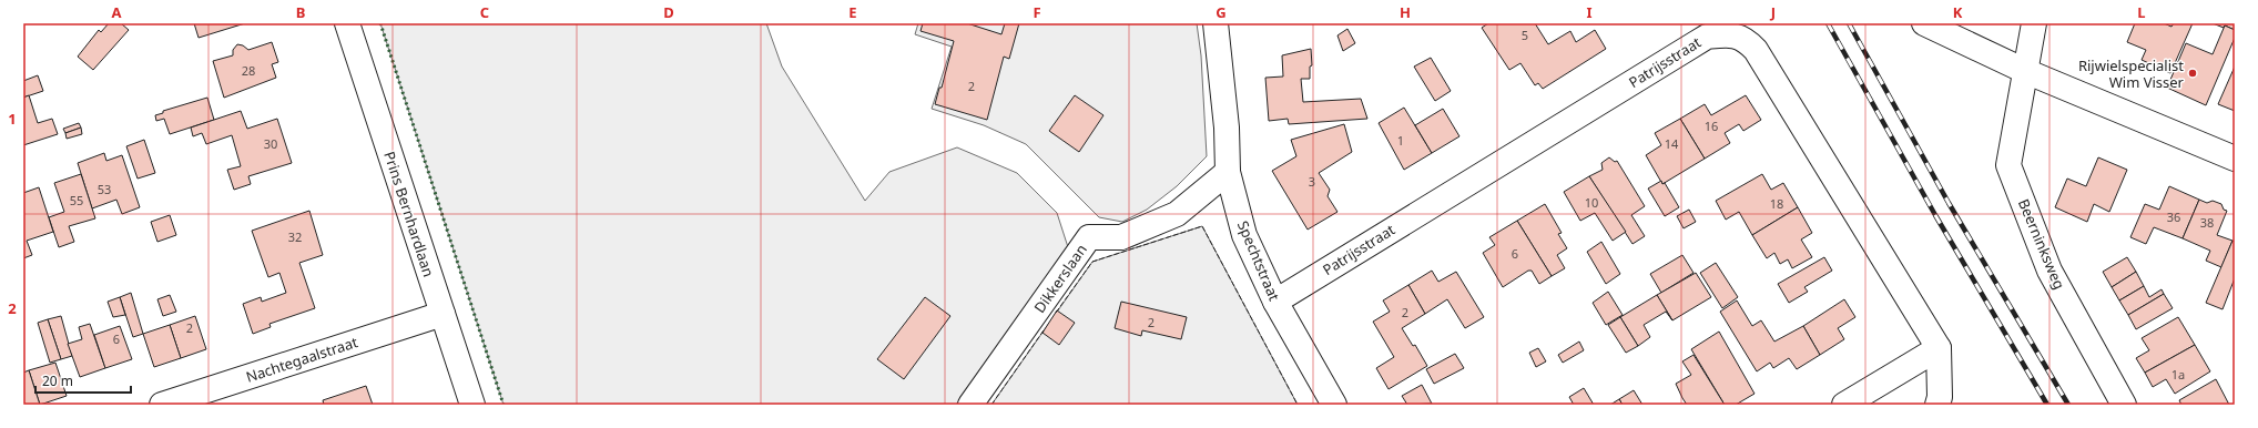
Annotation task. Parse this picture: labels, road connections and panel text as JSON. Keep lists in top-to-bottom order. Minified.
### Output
{"streets":{"street":["Patrijsstraat","Prins Bernhardlaan","Beerninksweg","Spechtstraat","Dikkerslaan","Nachtegaalstraat"]},"crossings":[["Patrijsstraat","Spechtstraat"],["Prins Bernhardlaan","Nachtegaalstraat"],["Spechtstraat","Dikkerslaan"]],"places":["Rijwielspecialist Wim Visser"],"house_numbers":["5","28","2","16","1","30","14","3","53","55","10","18","36","38","32","6","2","2","2","6","1a"],"scale_bar":"20 m","grid":{"columns":["A","B","C","D","E","F","G","H","I","J","K","L"],"rows":["1","2"]}}
